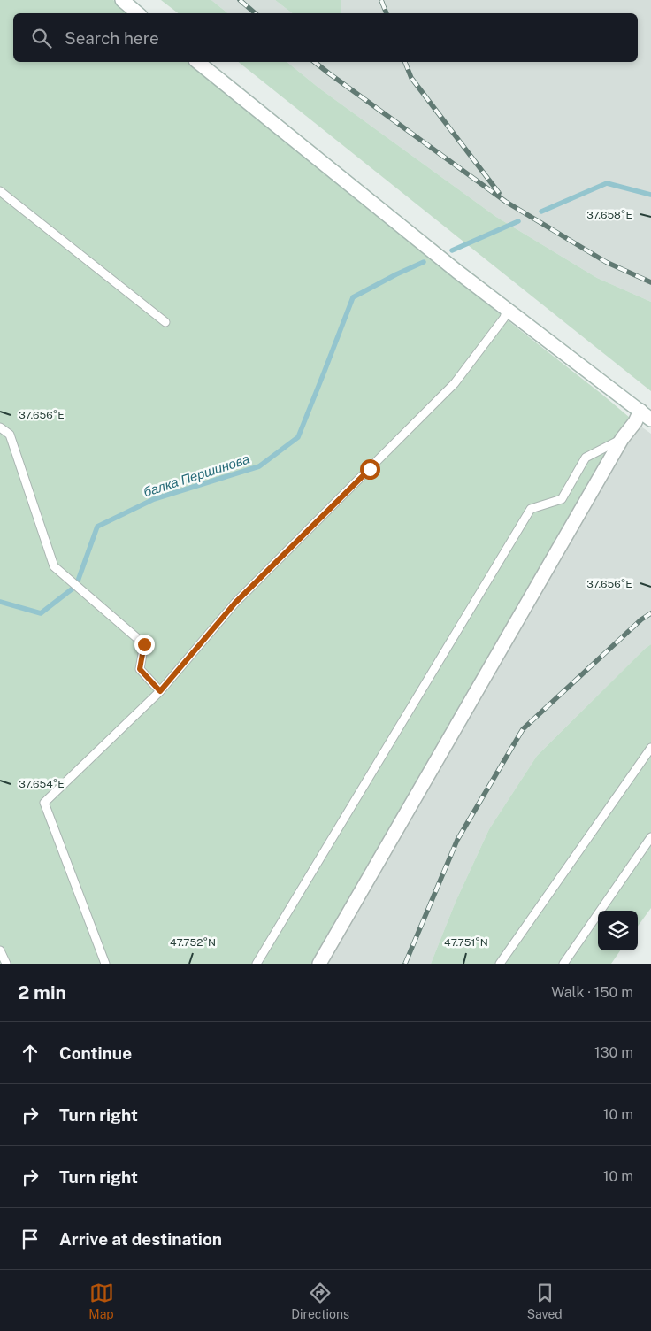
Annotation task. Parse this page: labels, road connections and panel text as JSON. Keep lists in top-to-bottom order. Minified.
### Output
{"water":["балка Першинова"],"page":{"search":"Search here","heading":["2 min","Walk · 150 m"],"list":[["Continue","130 m"],["Turn right","10 m"],["Turn right","10 m"],"Arrive at destination"],"nav":["Map","Directions","Saved"]},"coordinates":["37.658°E","37.656°E","37.654°E","47.752°N","47.751°N"]}
